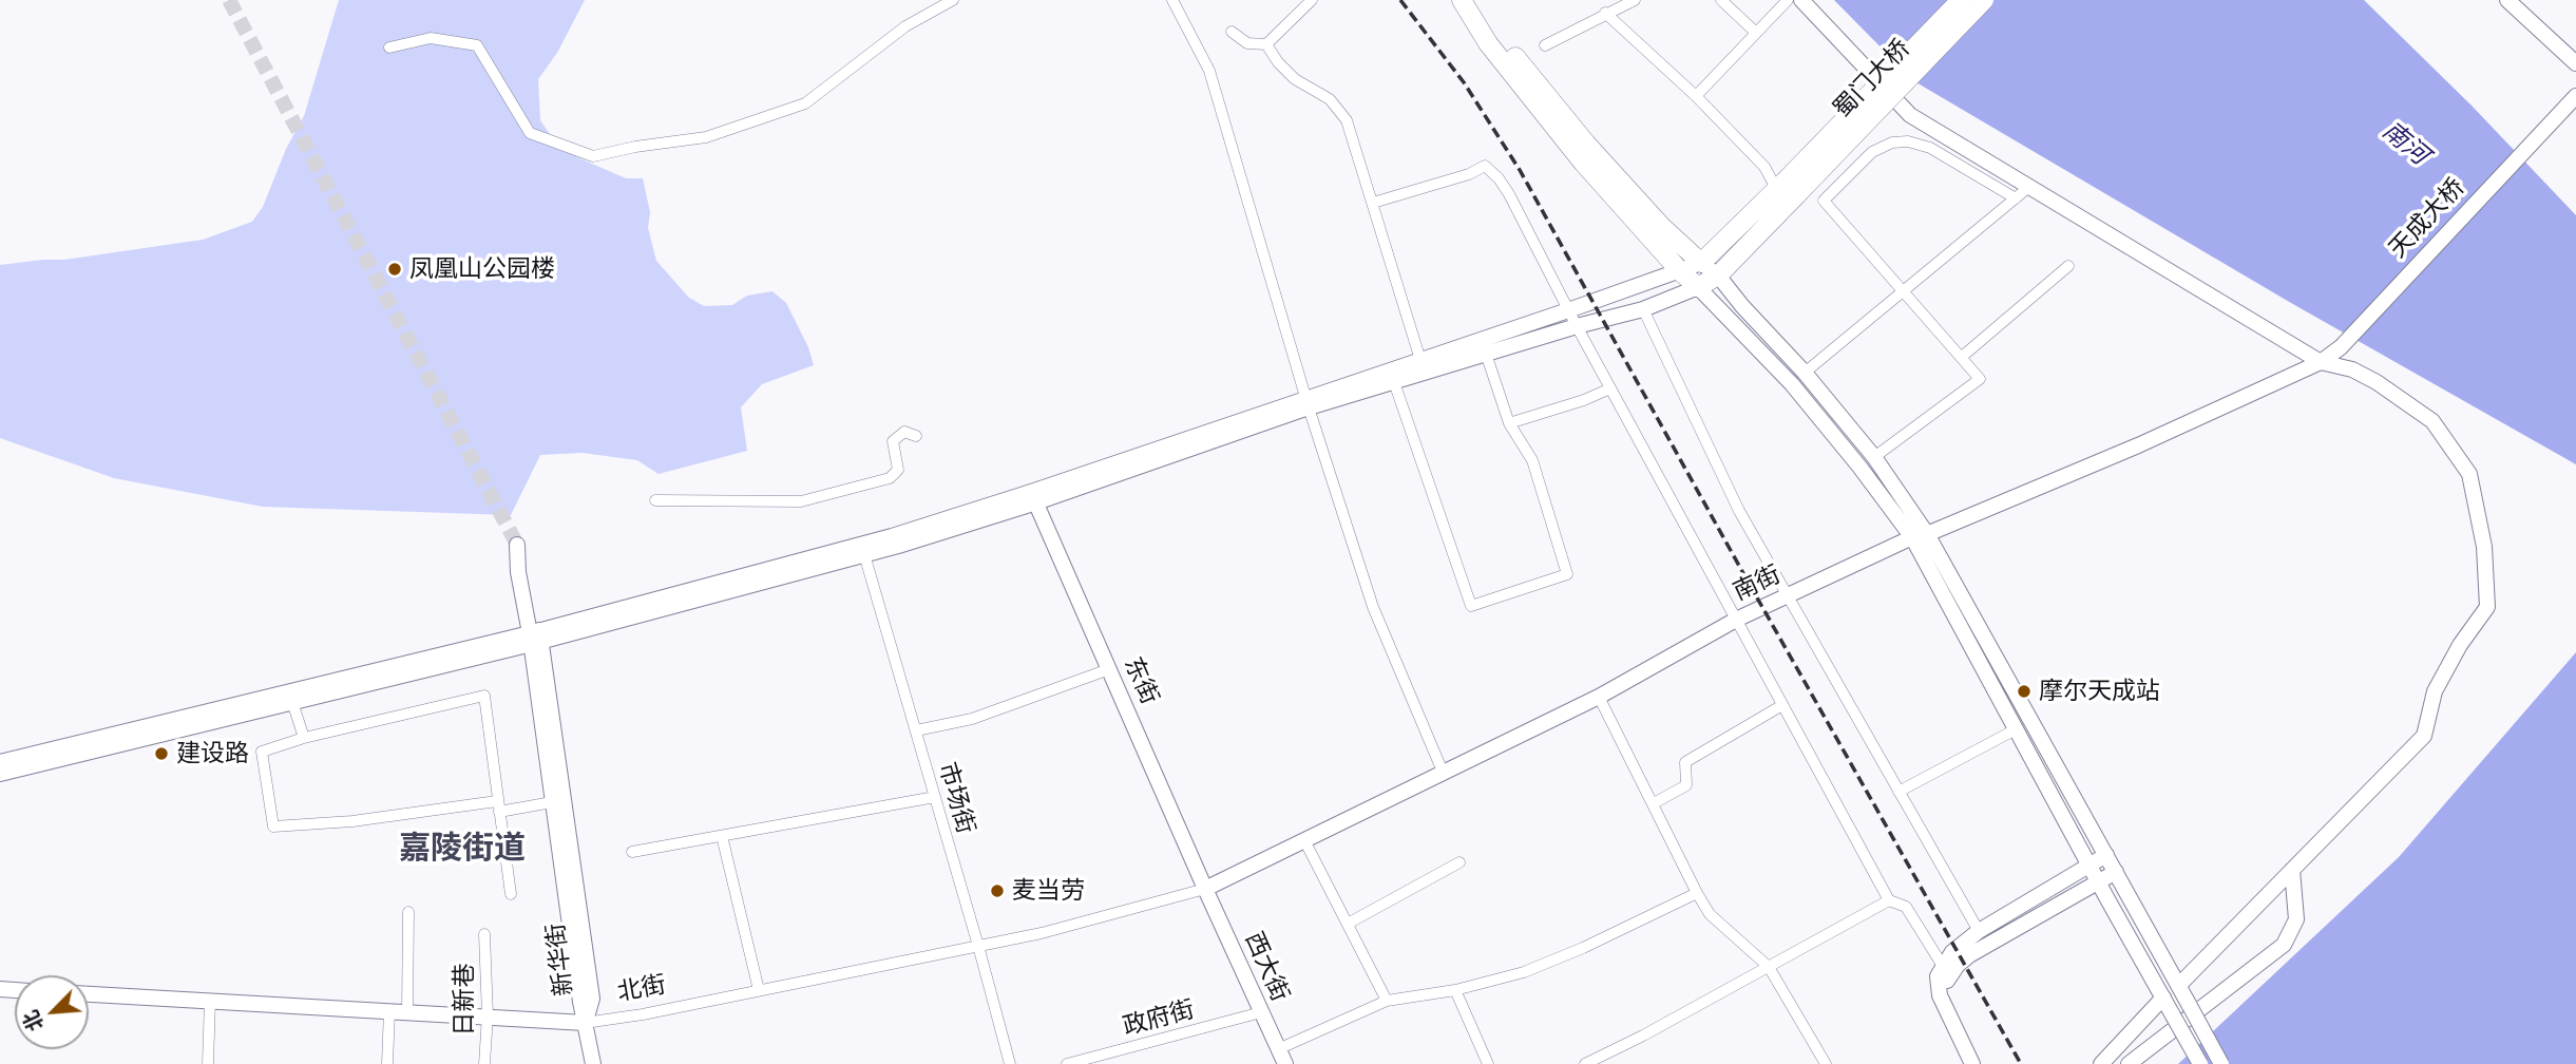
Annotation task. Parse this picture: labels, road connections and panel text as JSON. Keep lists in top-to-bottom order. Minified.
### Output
{"streets":{"highway":["蜀门大桥"],"main road":["天成大桥","南街","东街","新华街","西大街","北街"],"street":["市场街","日新巷","政府街"]},"crossings":[["天成大桥","南街"],["南街","东街"],["南街","西大街"],["南街","北街"],["东街","西大街"],["东街","北街"],["市场街","北街"],["新华街","北街"],["西大街","北街"],["西大街","政府街"],["北街","日新巷"]],"districts":["嘉陵街道"],"water":["南河"],"places":["凤凰山公园楼","摩尔天成站","建设路","麦当劳"],"north":"bottom left"}
